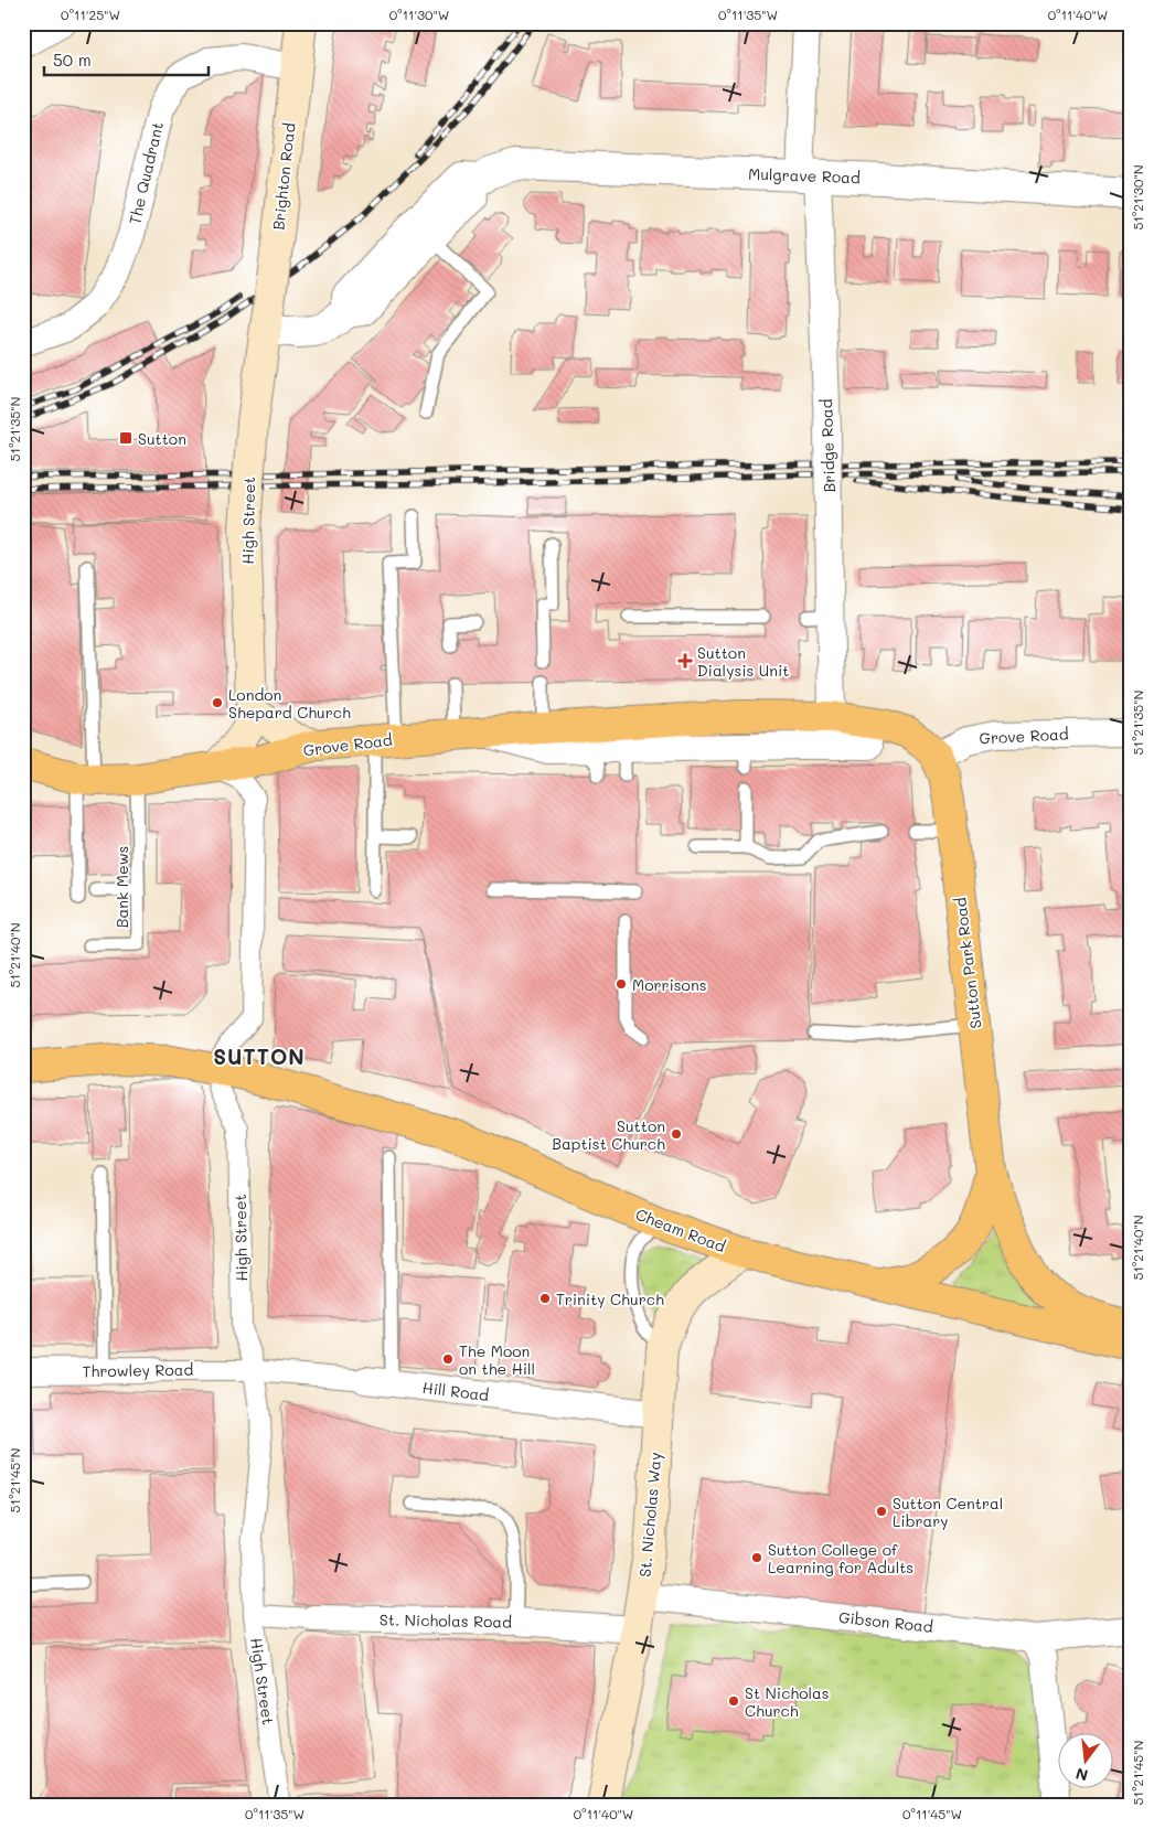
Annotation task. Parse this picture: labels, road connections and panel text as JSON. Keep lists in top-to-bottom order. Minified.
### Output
{"streets":{"highway":["Grove Road","Sutton Park Road","Cheam Road"],"main road":["Brighton Road","High Street","St. Nicholas Way"],"street":["The Quadrant","Mulgrave Road","Bridge Road","Throwley Road","Hill Road","St. Nicholas Road","Gibson Road"],"lane":["Bank Mews"]},"crossings":[["The Quadrant","Brighton Road"],["Mulgrave Road","Brighton Road"],["Mulgrave Road","Bridge Road"],["Mulgrave Road","High Street"],["Brighton Road","High Street"],["Bridge Road","Grove Road"],["High Street","Grove Road"],["High Street","Cheam Road"],["High Street","Throwley Road"],["High Street","Hill Road"],["High Street","St. Nicholas Road"],["Grove Road","Bank Mews"],["Grove Road","Sutton Park Road"],["Sutton Park Road","Cheam Road"],["Cheam Road","St. Nicholas Way"],["Throwley Road","Hill Road"],["Hill Road","St. Nicholas Way"],["St. Nicholas Way","St. Nicholas Road"],["St. Nicholas Way","Gibson Road"]],"districts":["SUTTON"],"places":{"transit":["Sutton"],"health":["Sutton Dialysis Unit"],"other":["London Shepard Church","Morrisons","Sutton Baptist Church","Trinity Church","The Moon on the Hill","Sutton Central Library","Sutton College of Learning for Adults","St Nicholas Church"]},"scale_bar":"50 m","north":"bottom","coordinates":["0°11'25\"W","0°11'30\"W","0°11'35\"W","0°11'40\"W","51°21'30\"N","51°21'35\"N","51°21'40\"N","51°21'45\"N","0°11'45\"W"]}
